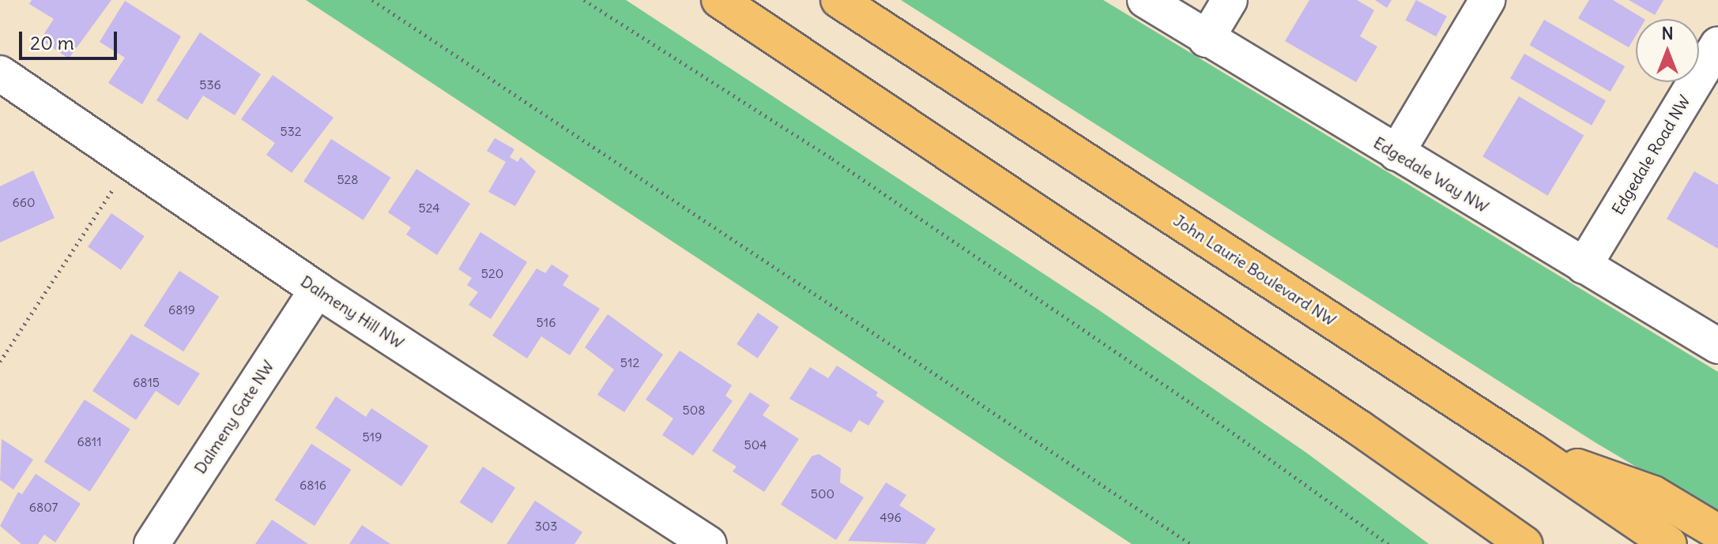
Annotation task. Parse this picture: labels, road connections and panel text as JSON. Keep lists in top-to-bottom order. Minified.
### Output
{"streets":{"main road":["John Laurie Boulevard NW"],"street":["Edgedale Road NW","Edgedale Way NW","Dalmeny Hill NW","Dalmeny Gate NW"]},"crossings":[["Edgedale Road NW","Edgedale Way NW"],["Dalmeny Hill NW","Dalmeny Gate NW"]],"house_numbers":["536","532","528","660","524","520","6819","516","512","6815","508","519","6811","504","6816","500","6807","496","303"],"scale_bar":"20 m","north":"top"}
